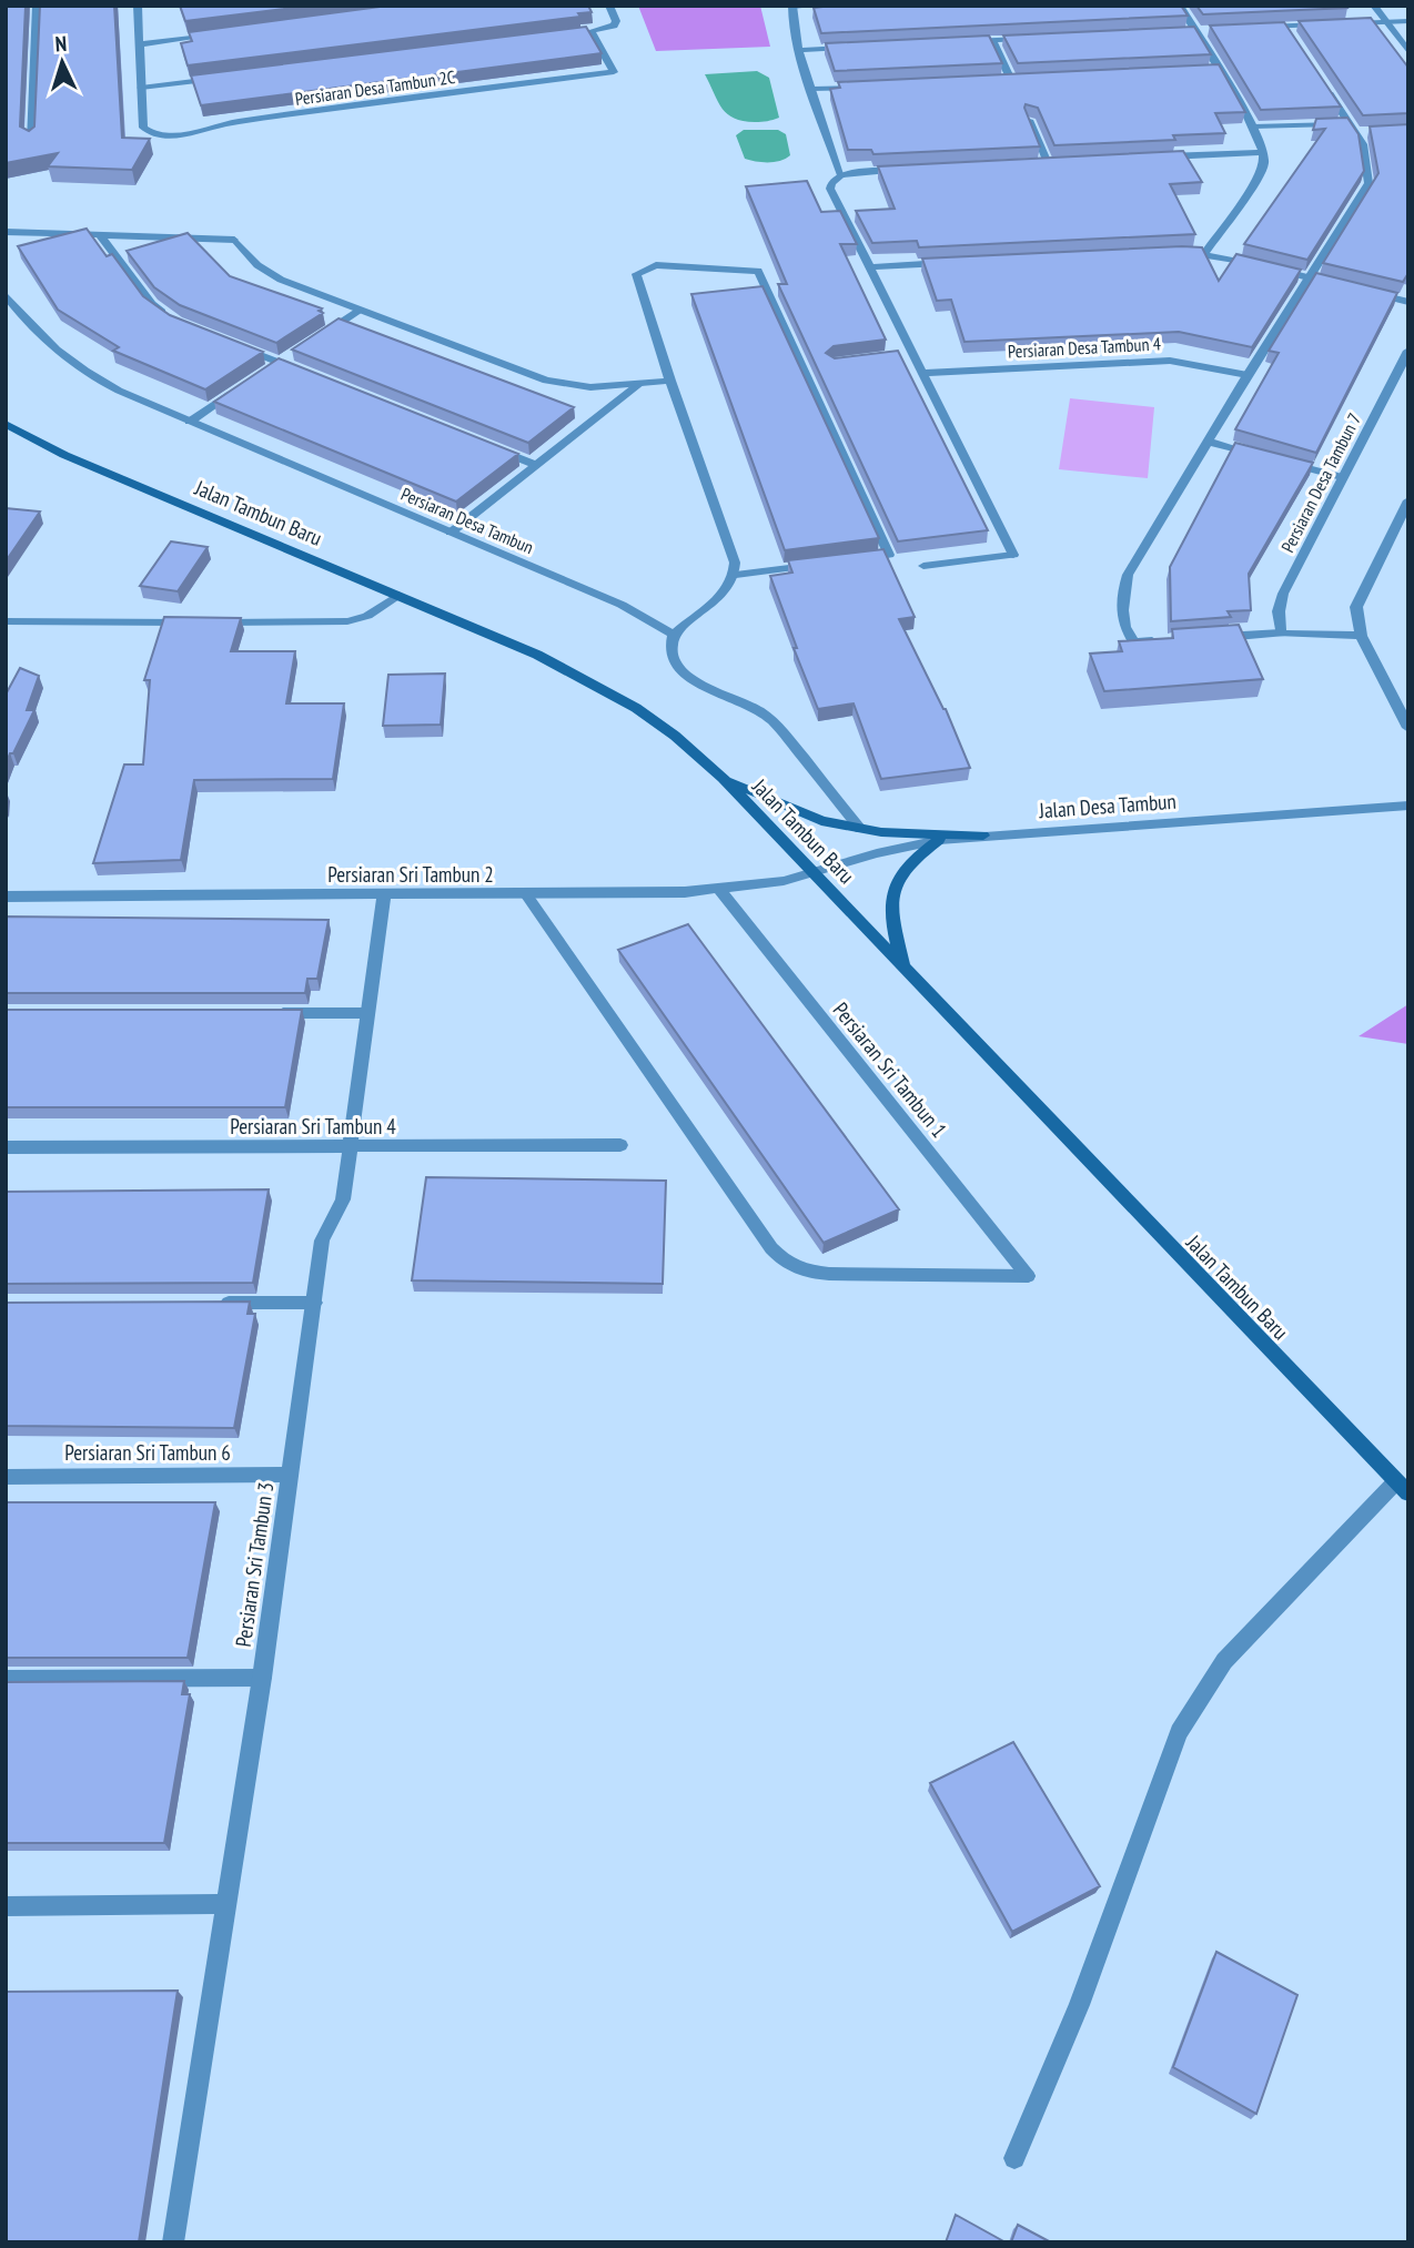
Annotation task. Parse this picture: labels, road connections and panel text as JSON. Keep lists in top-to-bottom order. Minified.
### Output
{"streets":{"main road":["Jalan Tambun Baru"],"street":["Persiaran Desa Tambun 2C","Persiaran Desa Tambun 4","Persiaran Desa Tambun 7","Persiaran Desa Tambun","Jalan Desa Tambun","Persiaran Sri Tambun 2","Persiaran Sri Tambun 1","Persiaran Sri Tambun 4","Persiaran Sri Tambun 6","Persiaran Sri Tambun 3"]},"crossings":[["Jalan Tambun Baru","Jalan Desa Tambun"],["Jalan Tambun Baru","Persiaran Sri Tambun 2"],["Jalan Desa Tambun","Persiaran Sri Tambun 2"],["Persiaran Sri Tambun 2","Persiaran Sri Tambun 1"],["Persiaran Sri Tambun 2","Persiaran Sri Tambun 3"],["Persiaran Sri Tambun 4","Persiaran Sri Tambun 3"],["Persiaran Sri Tambun 6","Persiaran Sri Tambun 3"]],"north":"top"}
